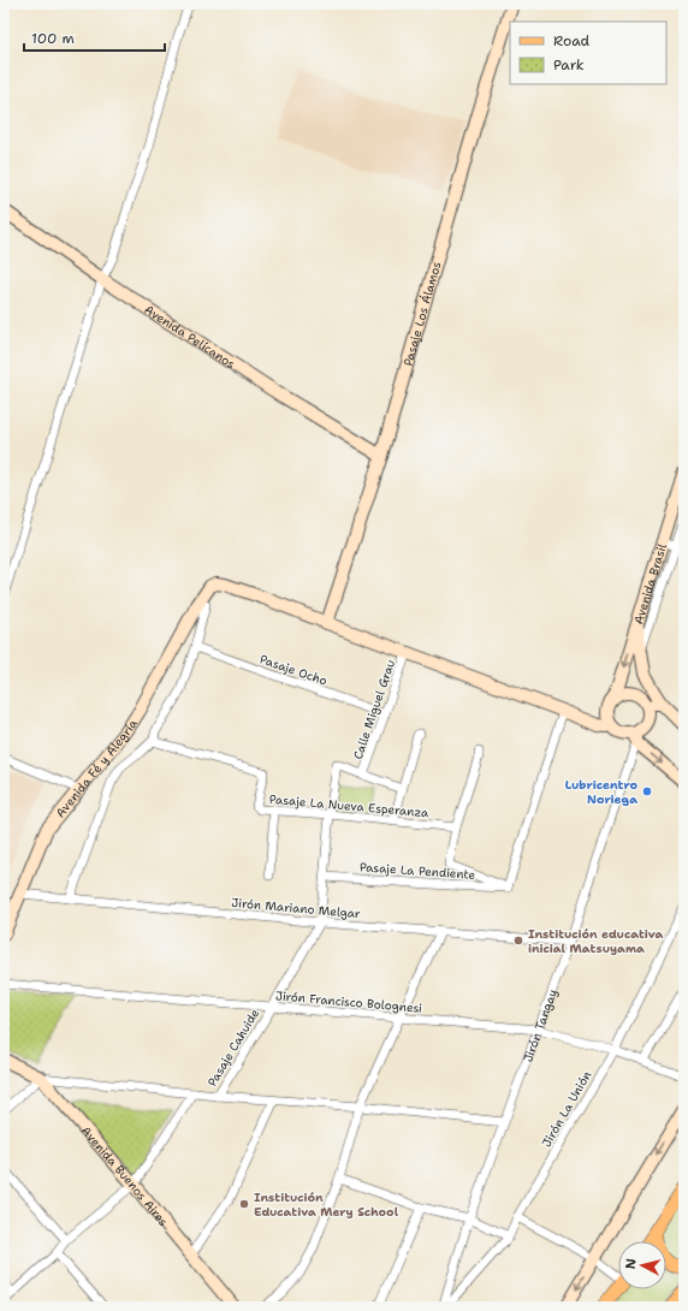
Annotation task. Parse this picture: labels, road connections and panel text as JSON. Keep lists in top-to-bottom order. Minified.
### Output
{"streets":{"main road":["Pasaje Los Álamos","Avenida Pelícanos","Avenida Brasil","Avenida Fé y Alegría","Avenida Buenos Aires"],"street":["Pasaje Ocho","Calle Miguel Grau","Pasaje La Nueva Esperanza","Pasaje La Pendiente","Jirón Mariano Melgar","Jirón Francisco Bolognesi","Jirón Tangay","Pasaje Cahuide","Jirón La Unión"]},"crossings":[["Pasaje Los Álamos","Avenida Pelícanos"],["Pasaje Los Álamos","Avenida Fé y Alegría"],["Avenida Brasil","Jirón Tangay"],["Pasaje Ocho","Calle Miguel Grau"],["Calle Miguel Grau","Pasaje Cahuide"],["Avenida Fé y Alegría","Jirón Mariano Melgar"],["Pasaje La Nueva Esperanza","Pasaje Cahuide"],["Pasaje La Pendiente","Pasaje Cahuide"],["Jirón Mariano Melgar","Jirón Tangay"],["Jirón Mariano Melgar","Pasaje Cahuide"],["Jirón Francisco Bolognesi","Jirón Tangay"],["Jirón Francisco Bolognesi","Pasaje Cahuide"],["Jirón Francisco Bolognesi","Jirón La Unión"]],"places":["Lubricentro Noriega","Institución educativa inicial Matsuyama","Institución Educativa Mery School"],"legend":["Road","Park"],"scale_bar":"100 m","north":"left"}
